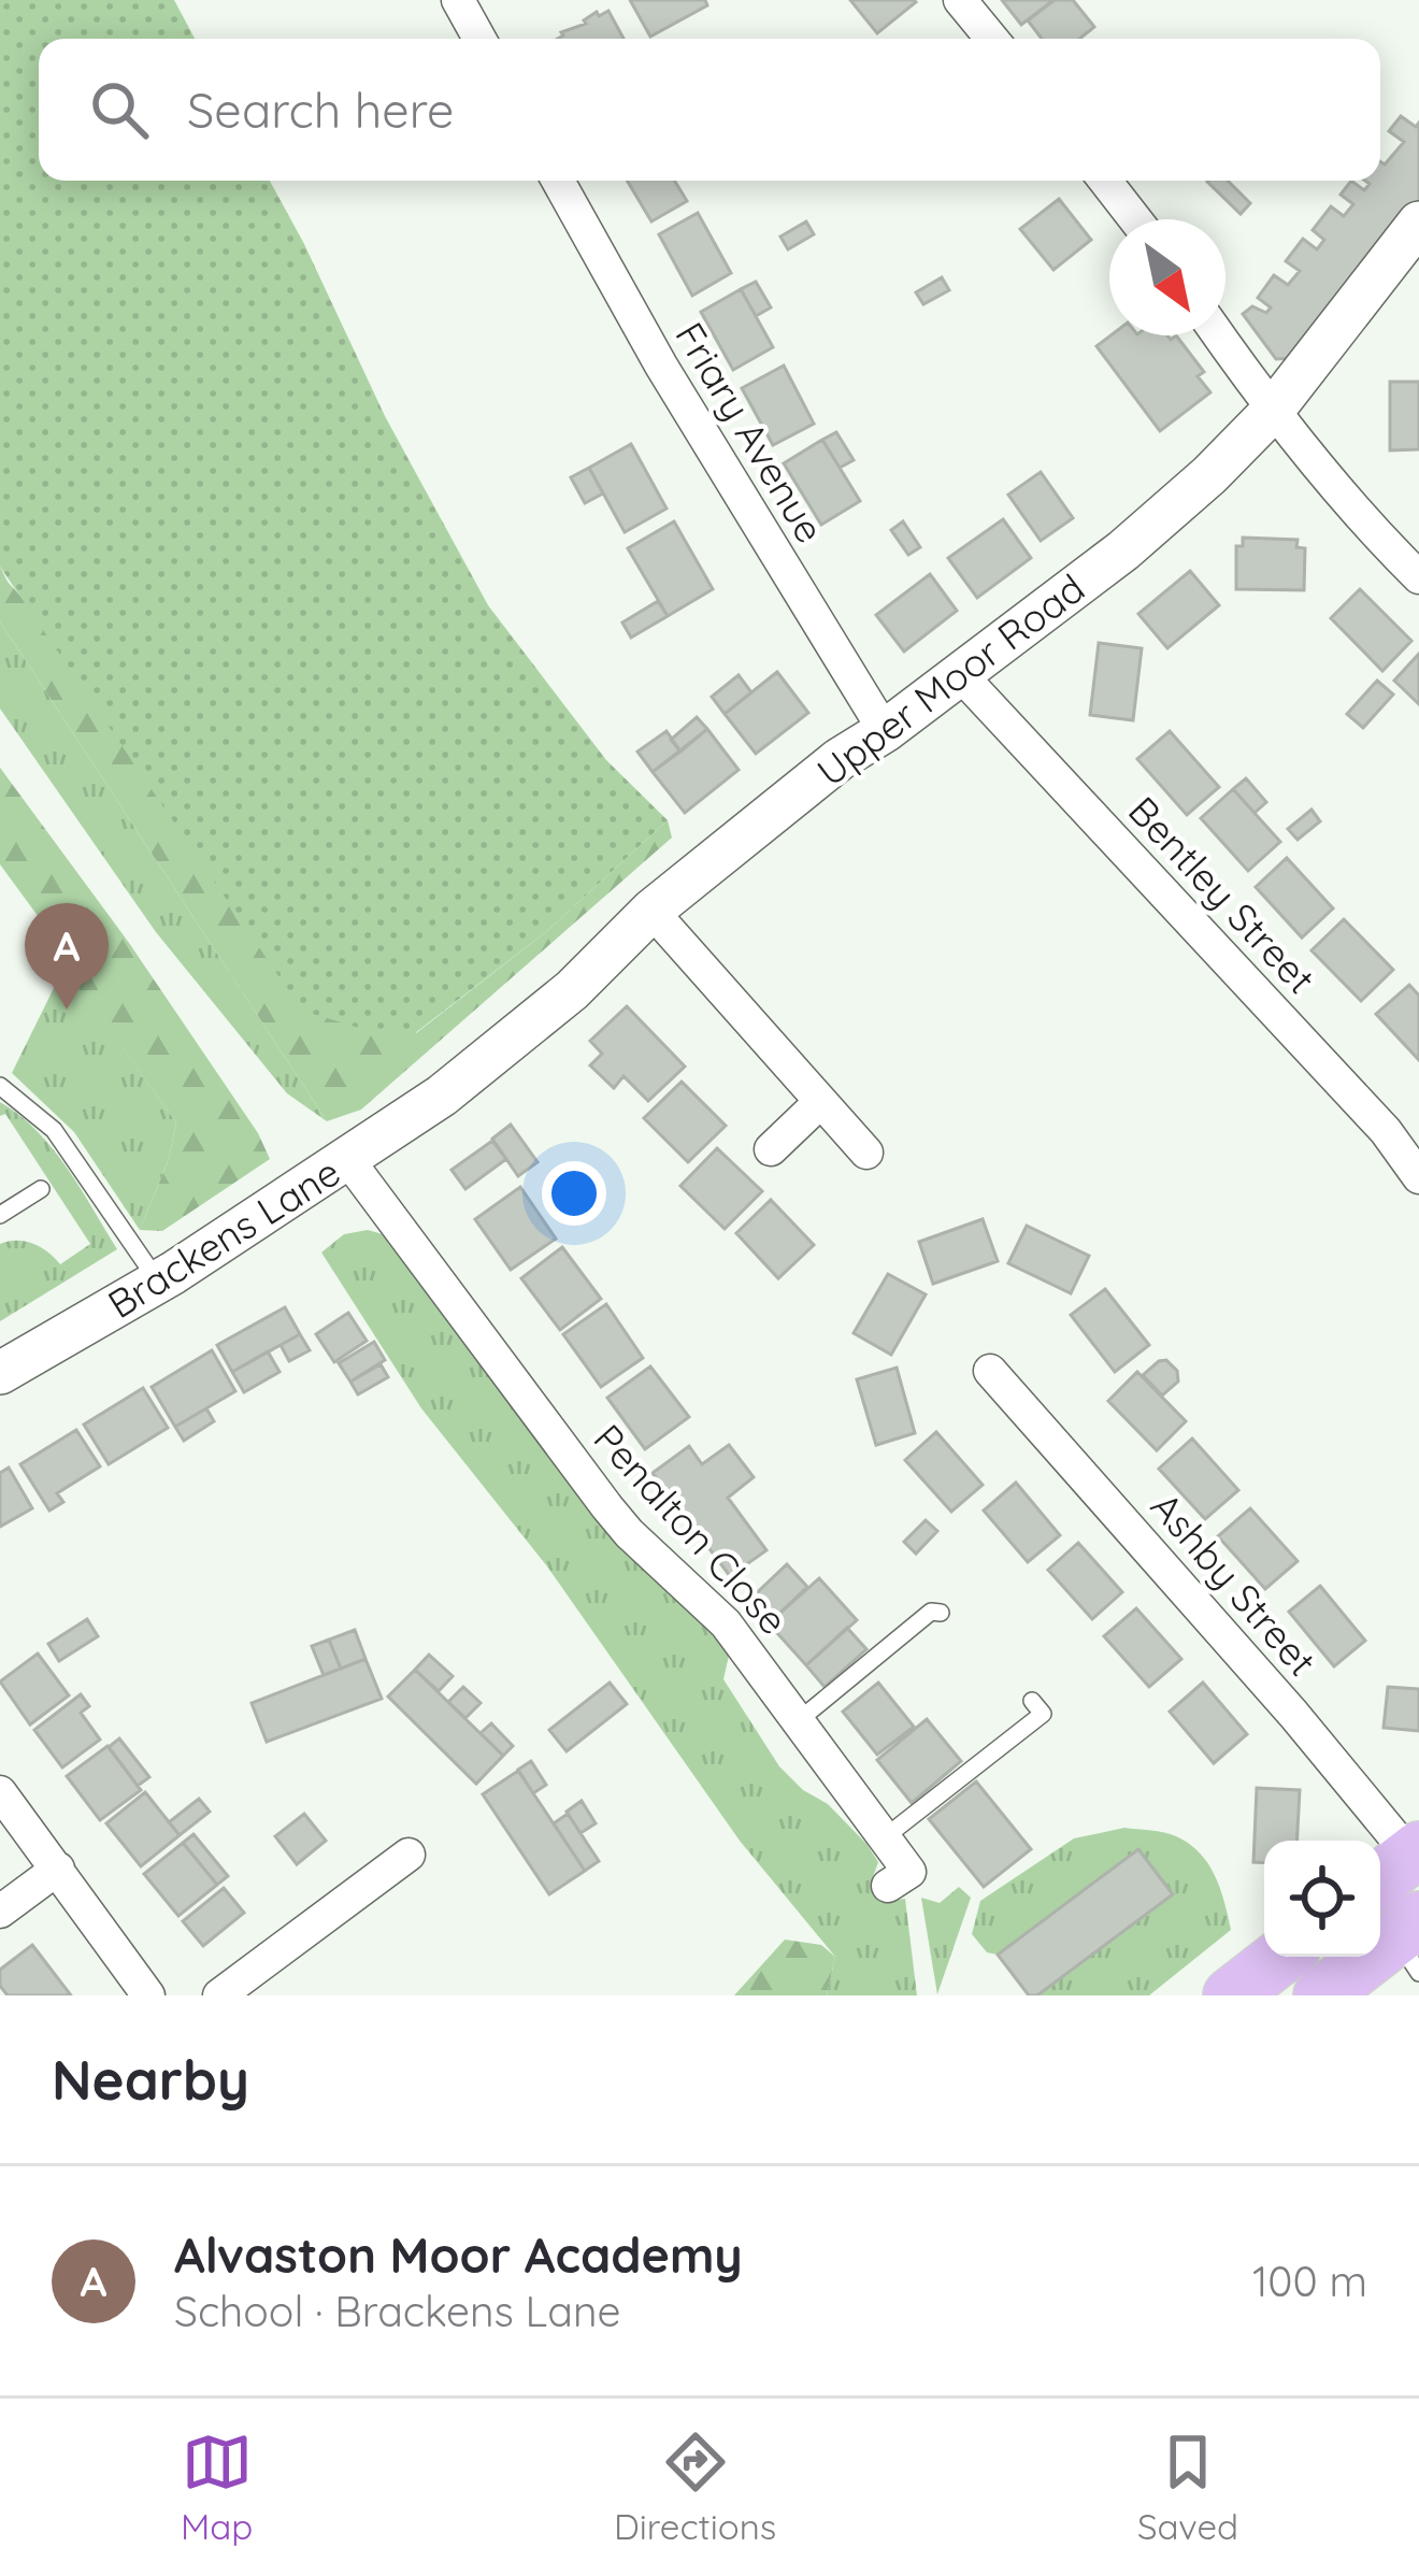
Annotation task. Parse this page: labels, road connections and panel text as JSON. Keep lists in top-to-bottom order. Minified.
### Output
{"streets":{"street":["Friary Avenue","Upper Moor Road","Bentley Street","Brackens Lane","Penalton Close","Ashby Street"]},"crossings":[["Friary Avenue","Upper Moor Road"],["Upper Moor Road","Bentley Street"],["Upper Moor Road","Brackens Lane"],["Brackens Lane","Penalton Close"]],"north":"bottom right","page":{"search":"Search here","pins":"A","heading":"Nearby","list":[{"mark":"A","name":"Alvaston Moor Academy","note":"School · Brackens Lane","value":"100 m"}],"nav":["Map","Directions","Saved"]}}
